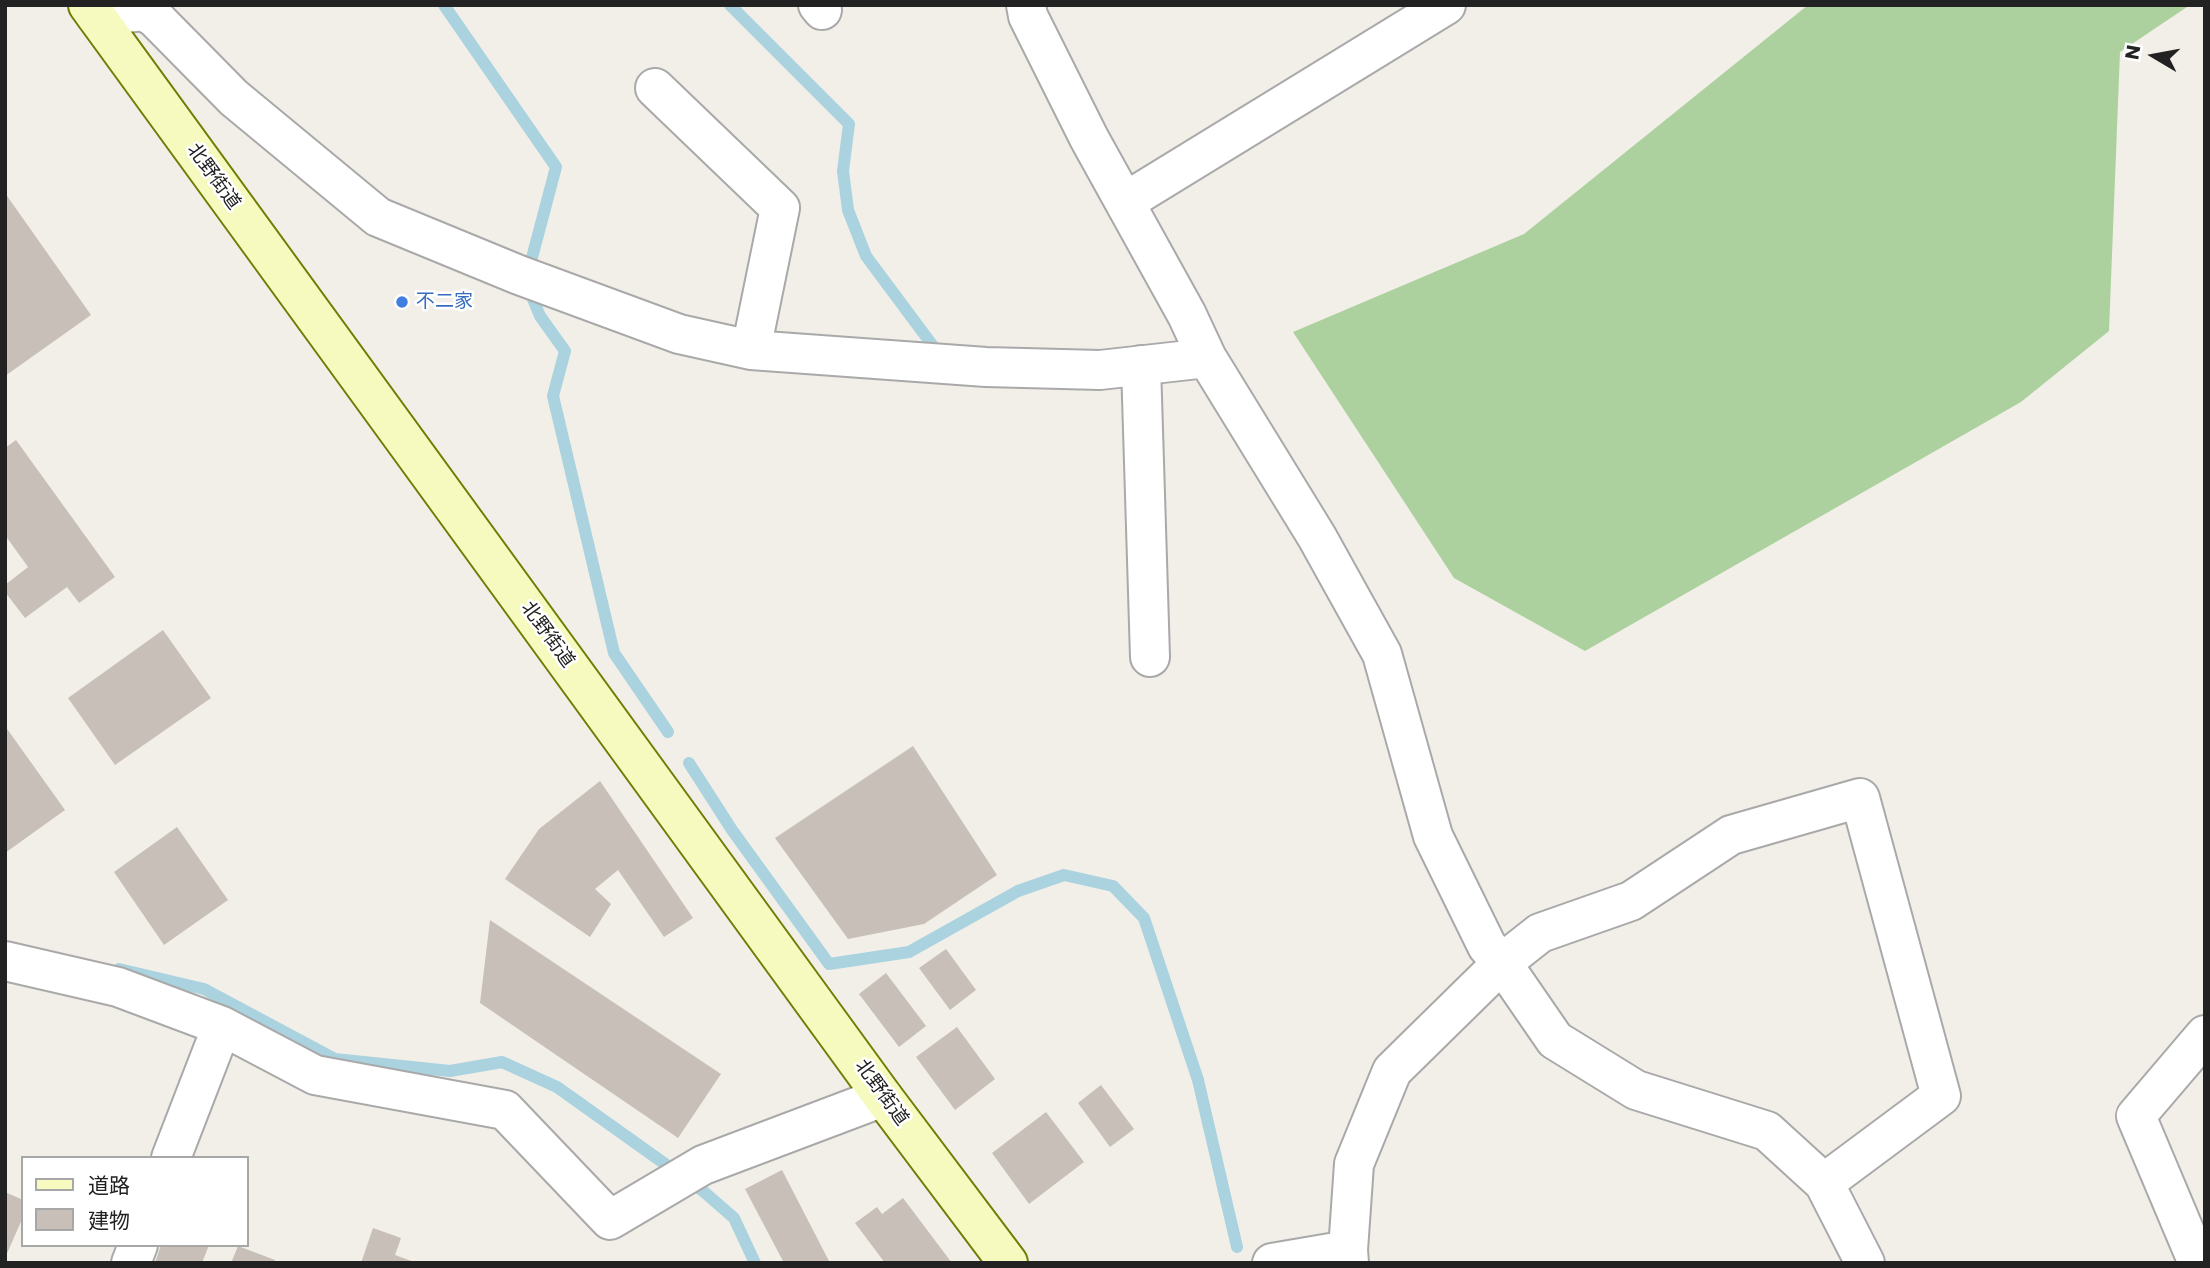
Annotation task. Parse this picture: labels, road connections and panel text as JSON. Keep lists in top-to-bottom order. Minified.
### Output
{"streets":{"main road":["北野街道"]},"places":["不二家"],"legend":["道路","建物"],"north":"left"}
